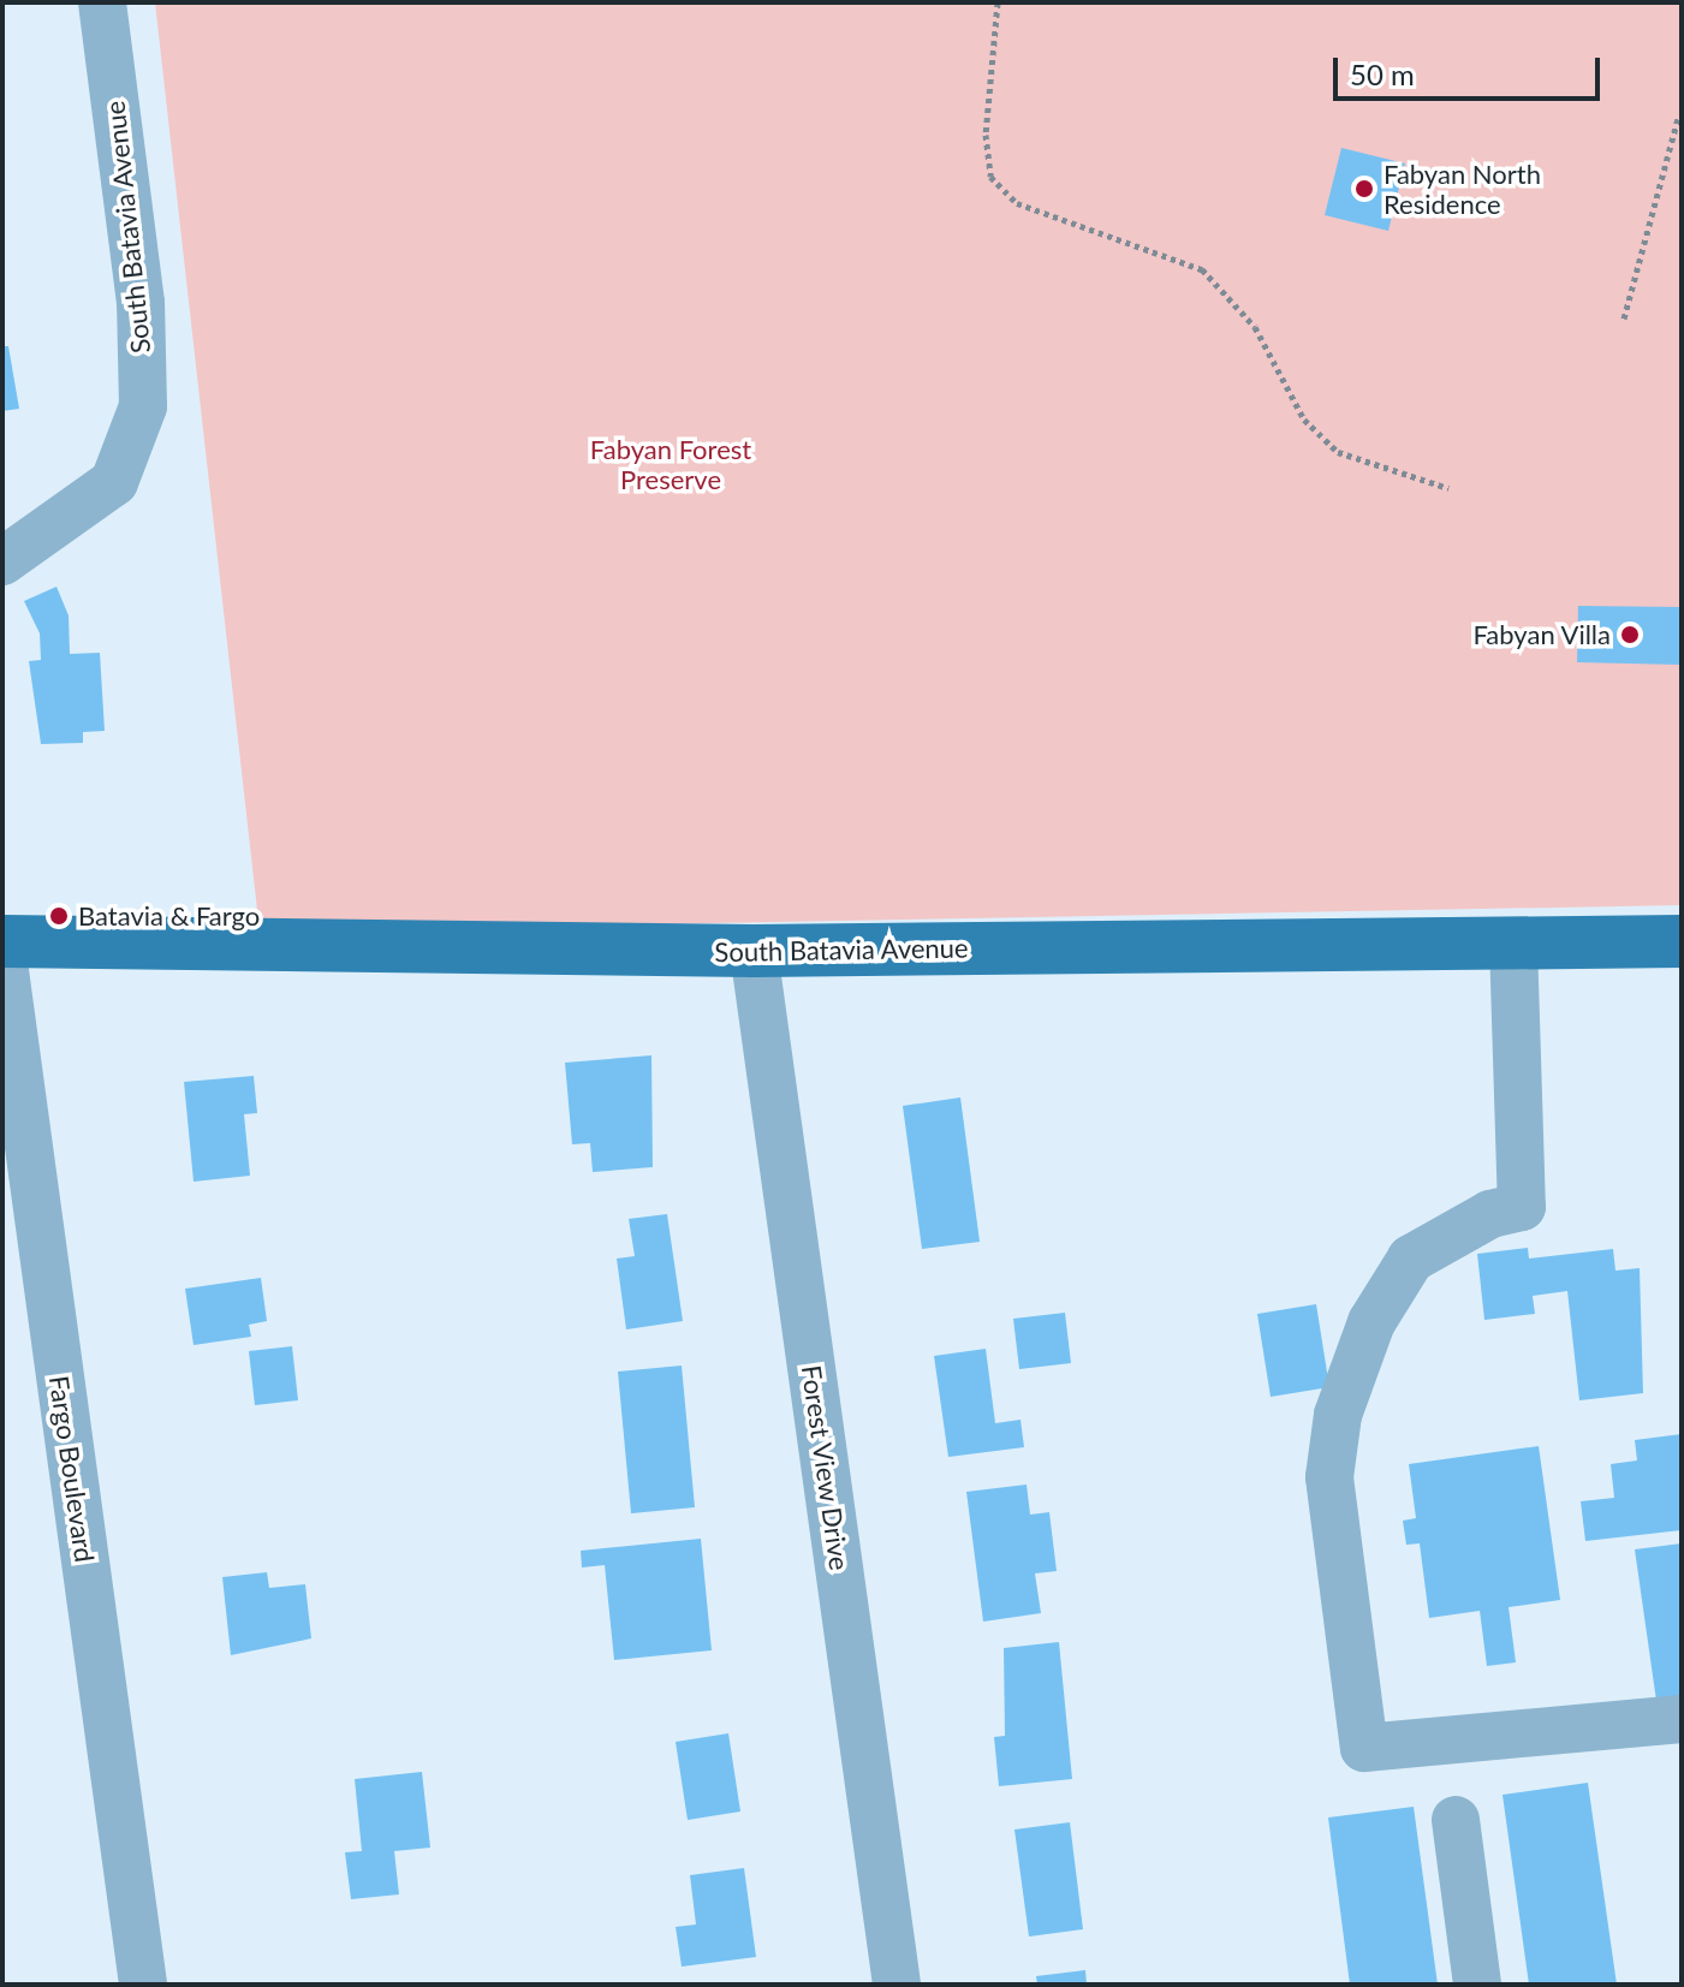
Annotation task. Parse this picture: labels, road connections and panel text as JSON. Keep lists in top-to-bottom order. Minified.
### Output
{"streets":{"main road":["South Batavia Avenue"],"street":["Forest View Drive","Fargo Boulevard"]},"crossings":[["South Batavia Avenue","Forest View Drive"]],"parks":["Fabyan Forest Preserve"],"places":["Fabyan North Residence","Fabyan Villa","Batavia & Fargo"],"scale_bar":"50 m"}
